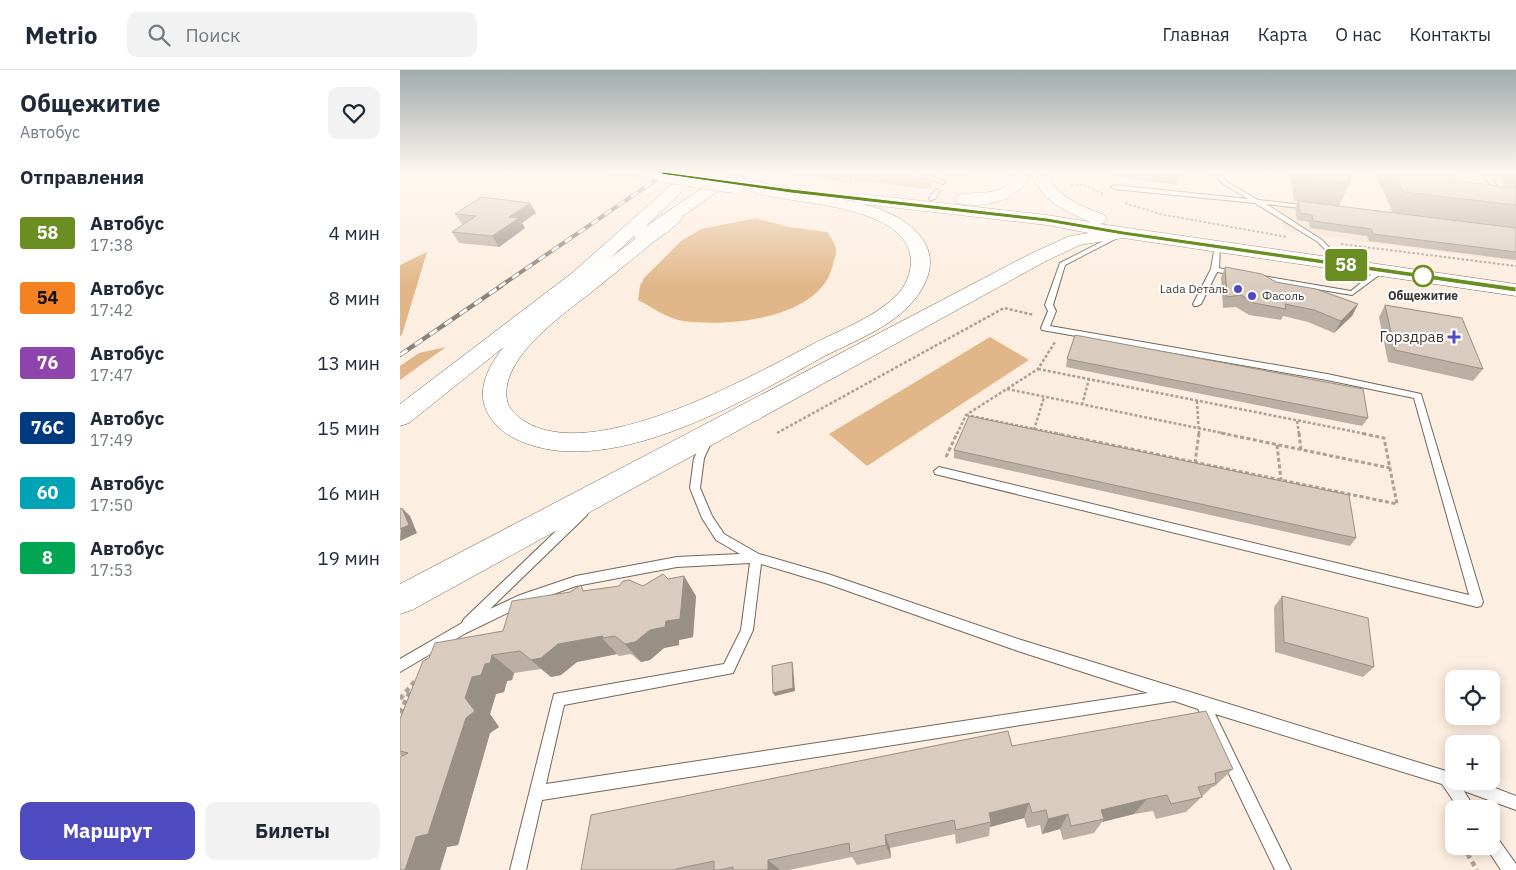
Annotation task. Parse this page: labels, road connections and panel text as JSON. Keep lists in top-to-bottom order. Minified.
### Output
{"places":{"other":["Общежитие","Lada Dеталь","Фасоль"],"health":["Горздрав"]},"lines":["bus line 58"],"page":{"header":"Metrio","search":"Поиск","nav":["Главная","Карта","О нас","Контакты"],"heading":[["Общежитие","Автобус"],"Отправления"],"on_map":"58","list":[{"mark":"58","name":"Автобус","note":"17:38","value":"4 мин"},{"mark":"54","name":"Автобус","note":"17:42","value":"8 мин"},{"mark":"76","name":"Автобус","note":"17:47","value":"13 мин"},{"mark":"76С","name":"Автобус","note":"17:49","value":"15 мин"},{"mark":"60","name":"Автобус","note":"17:50","value":"16 мин"},{"mark":"8","name":"Автобус","note":"17:53","value":"19 мин"}],"map_buttons":["+","−"],"buttons":["Маршрут","Билеты"]}}
